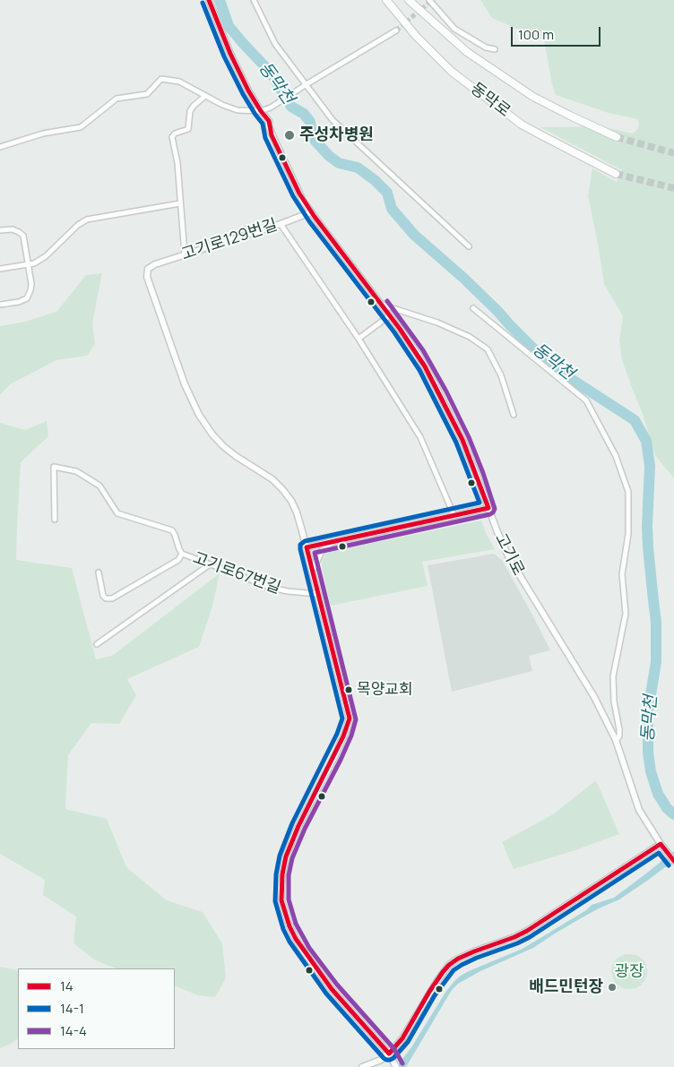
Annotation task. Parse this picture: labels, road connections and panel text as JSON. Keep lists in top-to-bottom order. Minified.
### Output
{"streets":{"main road":["동막로"],"street":["고기로129번길","고기로","고기로67번길"]},"crossings":[["고기로129번길","고기로"]],"water":["동막천"],"parks":["광장"],"places":["주성차병원","목양교회","배드민턴장"],"lines":["transit line 14","transit line 14-1","transit line 14-4"],"legend":["14","14-1","14-4"],"scale_bar":"100 m"}
